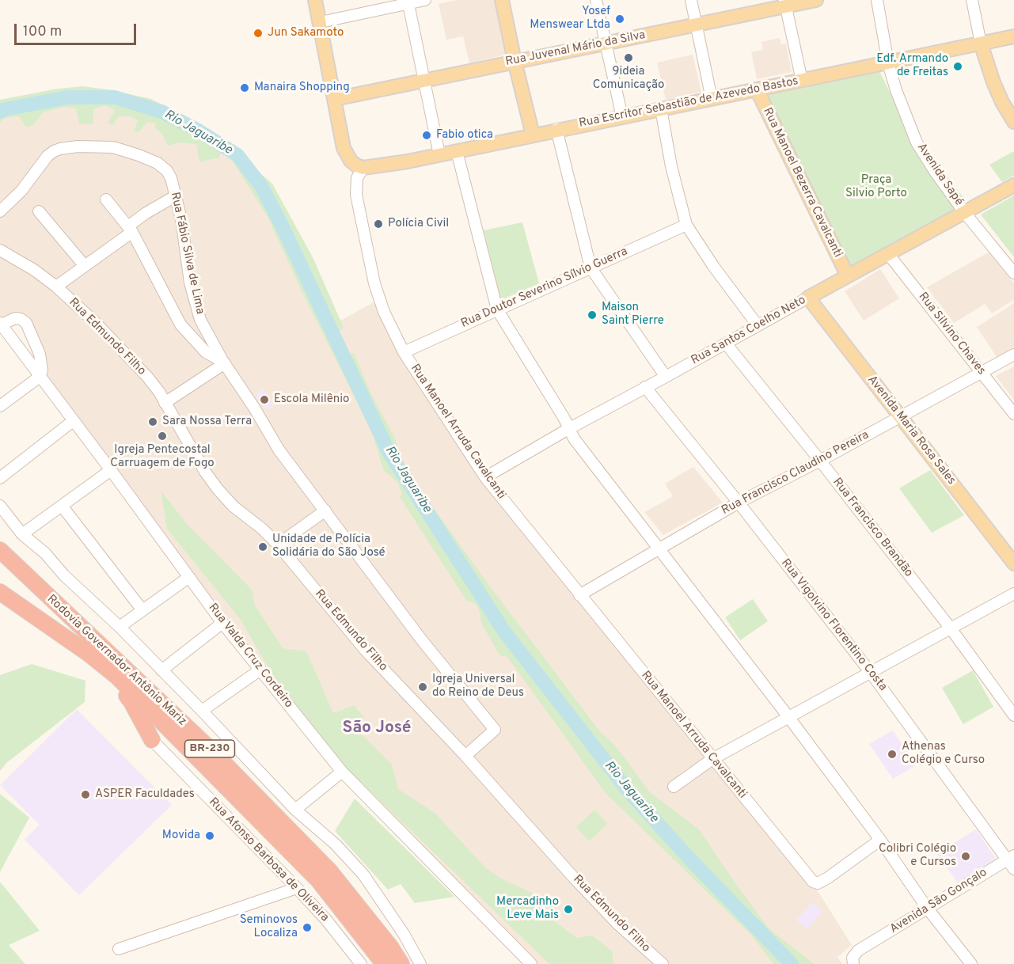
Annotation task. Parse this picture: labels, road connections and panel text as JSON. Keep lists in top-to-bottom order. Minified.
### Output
{"streets":{"highway":["Rodovia Governador Antônio Mariz","BR-230"],"main road":["Rua Juvenal Mário da Silva","Rua Escritor Sebastião de Azevedo Bastos","Rua Manoel Bezerra Cavalcanti","Rua Santos Coelho Neto","Avenida Maria Rosa Sales"],"street":["Avenida Sapé","Rua Fábio Silva de Lima","Rua Doutor Severino Sílvio Guerra","Rua Silvino Chaves","Rua Edmundo Filho","Rua Manoel Arruda Cavalcanti","Rua Francisco Claudino Pereira","Rua Francisco Brandão","Rua Vigolvino Florentino Costa","Rua Valda Cruz Cordeiro","Rua Afonso Barbosa de Oliveira","Avenida São Gonçalo"]},"crossings":[["Rua Escritor Sebastião de Azevedo Bastos","Avenida Sapé"],["Rua Escritor Sebastião de Azevedo Bastos","Rua Manoel Bezerra Cavalcanti"],["Rua Escritor Sebastião de Azevedo Bastos","Rua Manoel Arruda Cavalcanti"],["Avenida Sapé","Rua Santos Coelho Neto"],["Rua Manoel Bezerra Cavalcanti","Rua Santos Coelho Neto"],["Rua Fábio Silva de Lima","Rua Edmundo Filho"],["Rua Doutor Severino Sílvio Guerra","Rua Manoel Arruda Cavalcanti"],["Rua Santos Coelho Neto","Rua Silvino Chaves"],["Rua Santos Coelho Neto","Avenida Maria Rosa Sales"],["Rua Santos Coelho Neto","Rua Manoel Arruda Cavalcanti"],["Rua Santos Coelho Neto","Rua Francisco Brandão"],["Rua Santos Coelho Neto","Rua Vigolvino Florentino Costa"],["Rua Silvino Chaves","Rua Francisco Claudino Pereira"],["Avenida Maria Rosa Sales","Rua Francisco Claudino Pereira"],["Rua Manoel Arruda Cavalcanti","Rua Francisco Claudino Pereira"],["Rua Francisco Claudino Pereira","Rua Francisco Brandão"],["Rua Francisco Claudino Pereira","Rua Vigolvino Florentino Costa"],["Rua Vigolvino Florentino Costa","Avenida São Gonçalo"]],"districts":["São José"],"water":["Rio Jaguaribe"],"parks":["Praça Silvio Porto"],"places":["Yosef Menswear Ltda","Jun Sakamoto","9ideia Comunicação","Edf. Armando de Freitas","Manaira Shopping","Fabio otica","Polícia Civil","Maison Saint Pierre","Escola Milênio","Sara Nossa Terra","Igreja Pentecostal Carruagem de Fogo","Unidade de Polícia Solidária do São José","Igreja Universal do Reino de Deus","Athenas Colégio e Curso","ASPER Faculdades","Movida","Colibri Colégio e Cursos","Mercadinho Leve Mais","Seminovos Localiza"],"scale_bar":"100 m"}
